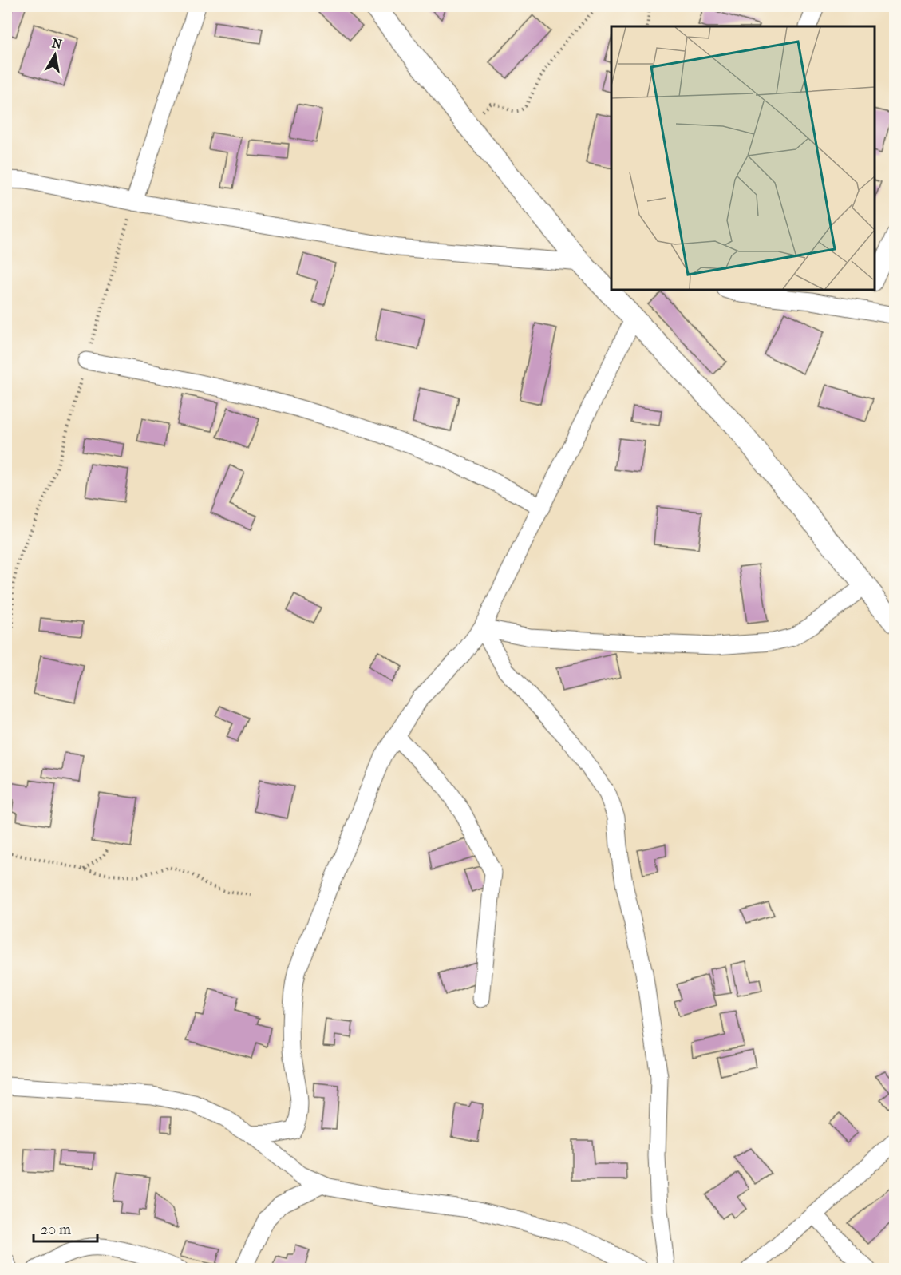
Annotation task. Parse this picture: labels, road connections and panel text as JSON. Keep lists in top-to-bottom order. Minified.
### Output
{"scale_bar":"20 m","north":"top"}
